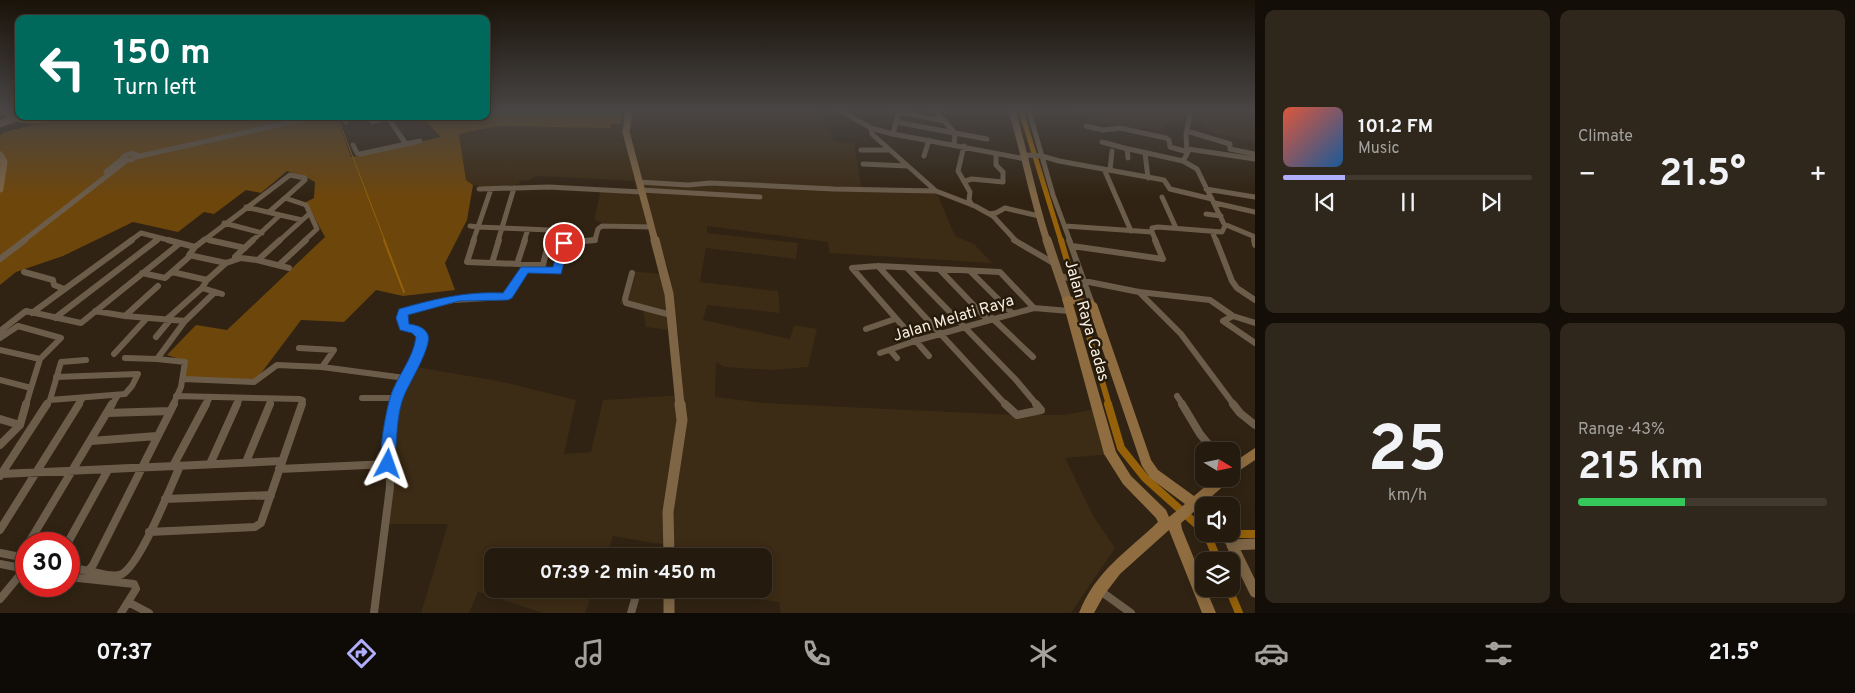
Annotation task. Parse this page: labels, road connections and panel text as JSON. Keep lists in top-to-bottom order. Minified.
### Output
{"streets":{"main road":["Jalan Raya Cadas"],"street":["Jalan Melati Raya"]},"crossings":[["Jalan Melati Raya","Jalan Raya Cadas"]],"north":"right","page":{"tile":["Climate",["25","km/h"],["Range · 43%","215 km"]],"turn":["150 m","Turn left"],"song":["101.2 FM","Music"],"heat":["−","21.5°","+"],"limit":"30","trip":"07:39 · 2 min · 450 m","tabs":["07:37","21.5°"]}}
